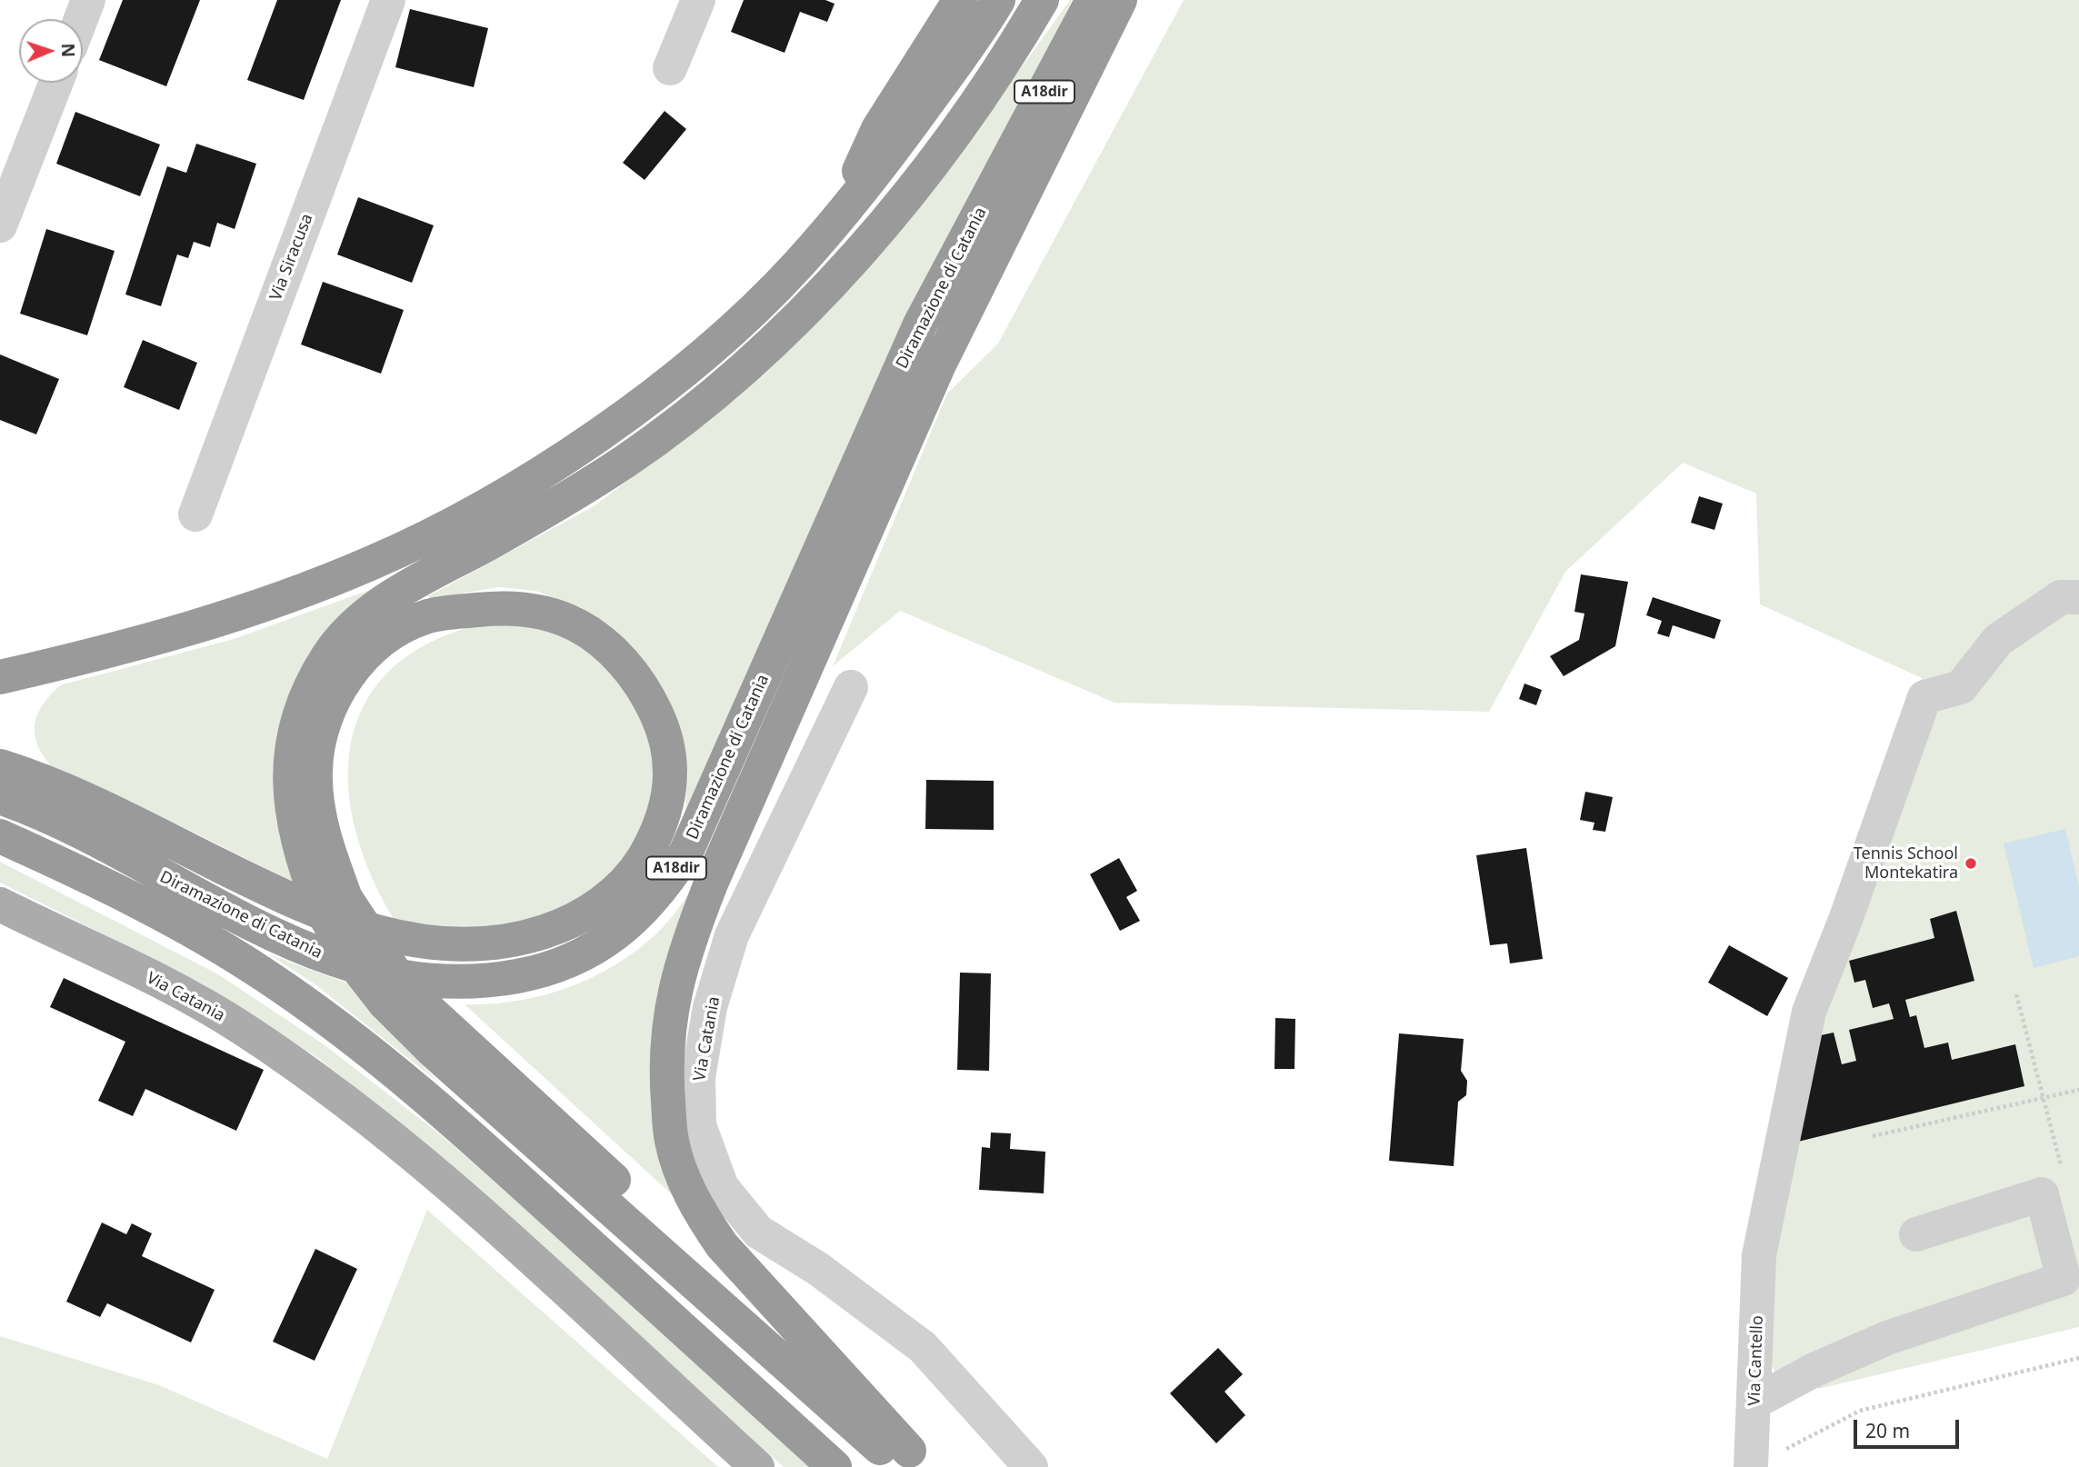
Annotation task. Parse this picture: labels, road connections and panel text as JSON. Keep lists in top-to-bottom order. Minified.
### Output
{"streets":{"highway":["A18dir","Diramazione di Catania"],"main road":["Via Catania"],"street":["Via Siracusa","Via Cantello"]},"places":["Tennis School Montekatira"],"scale_bar":"20 m","north":"right"}
